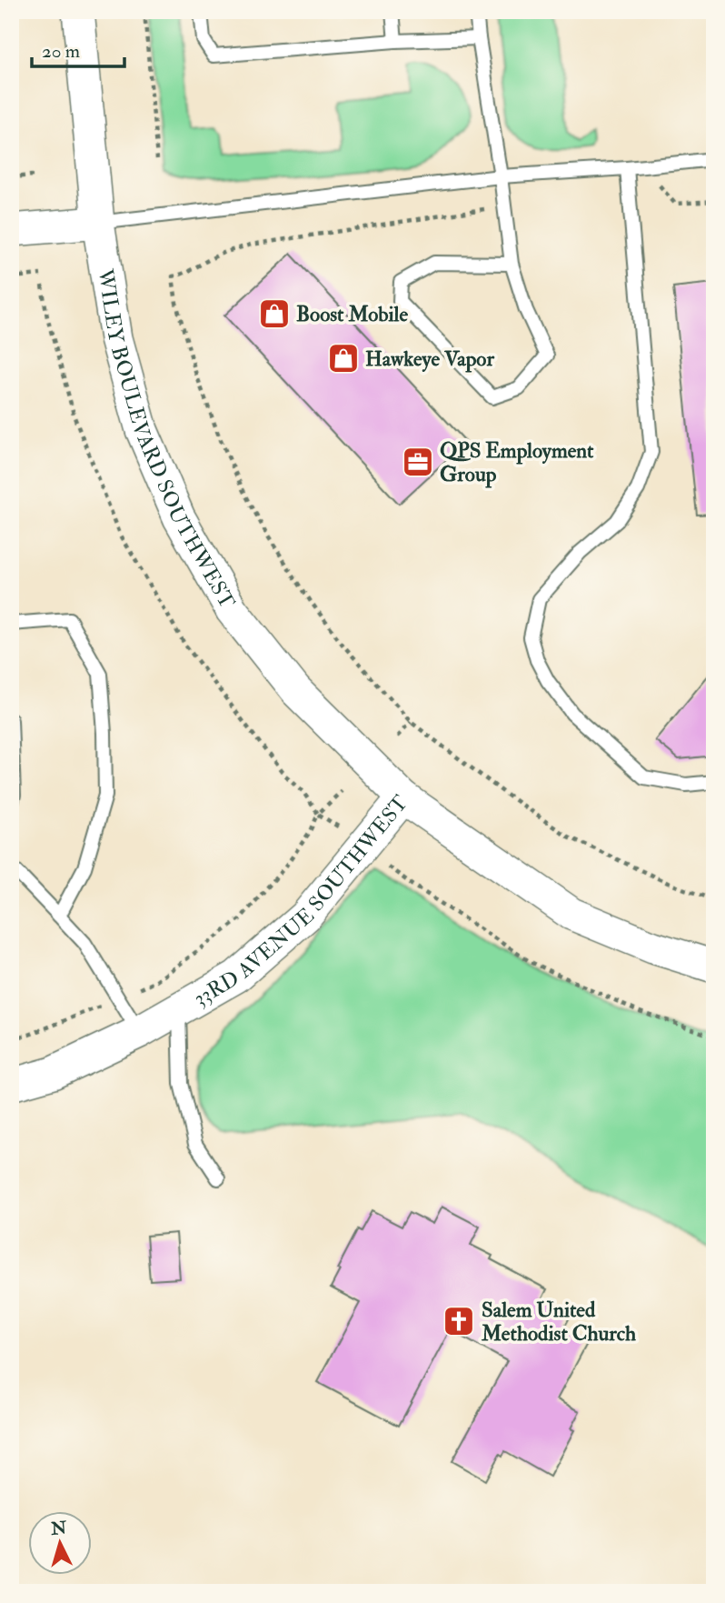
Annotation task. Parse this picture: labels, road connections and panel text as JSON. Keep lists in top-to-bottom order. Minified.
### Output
{"streets":{"street":["WILEY BOULEVARD SOUTHWEST","33RD AVENUE SOUTHWEST"]},"crossings":[["WILEY BOULEVARD SOUTHWEST","33RD AVENUE SOUTHWEST"]],"places":{"shop":["Boost Mobile","Hawkeye Vapor"],"office":["QPS Employment Group"],"church":["Salem United Methodist Church"]},"scale_bar":"20 m","north":"top"}
